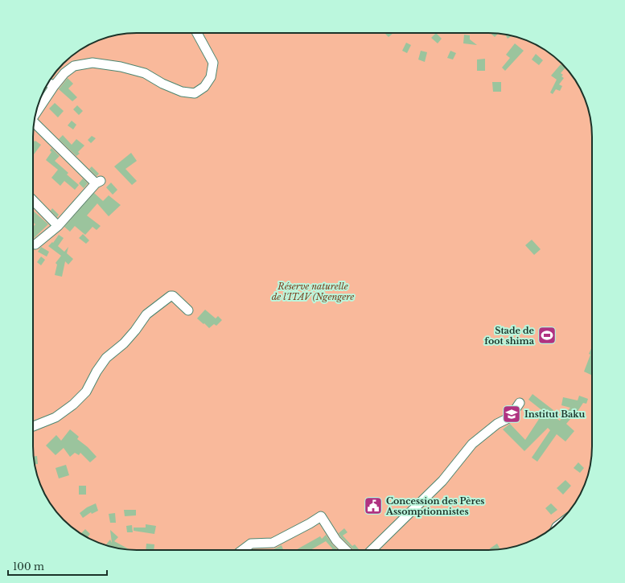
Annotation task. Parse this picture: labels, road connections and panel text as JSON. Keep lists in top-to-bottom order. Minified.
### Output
{"parks":["Réserve naturelle de l'ITAV (Ngengere"],"places":{"sports":["Stade de foot shima"],"school or university":["Institut Baku"],"public building":["Concession des Pères Assomptionnistes"]},"scale_bar":"100 m"}
